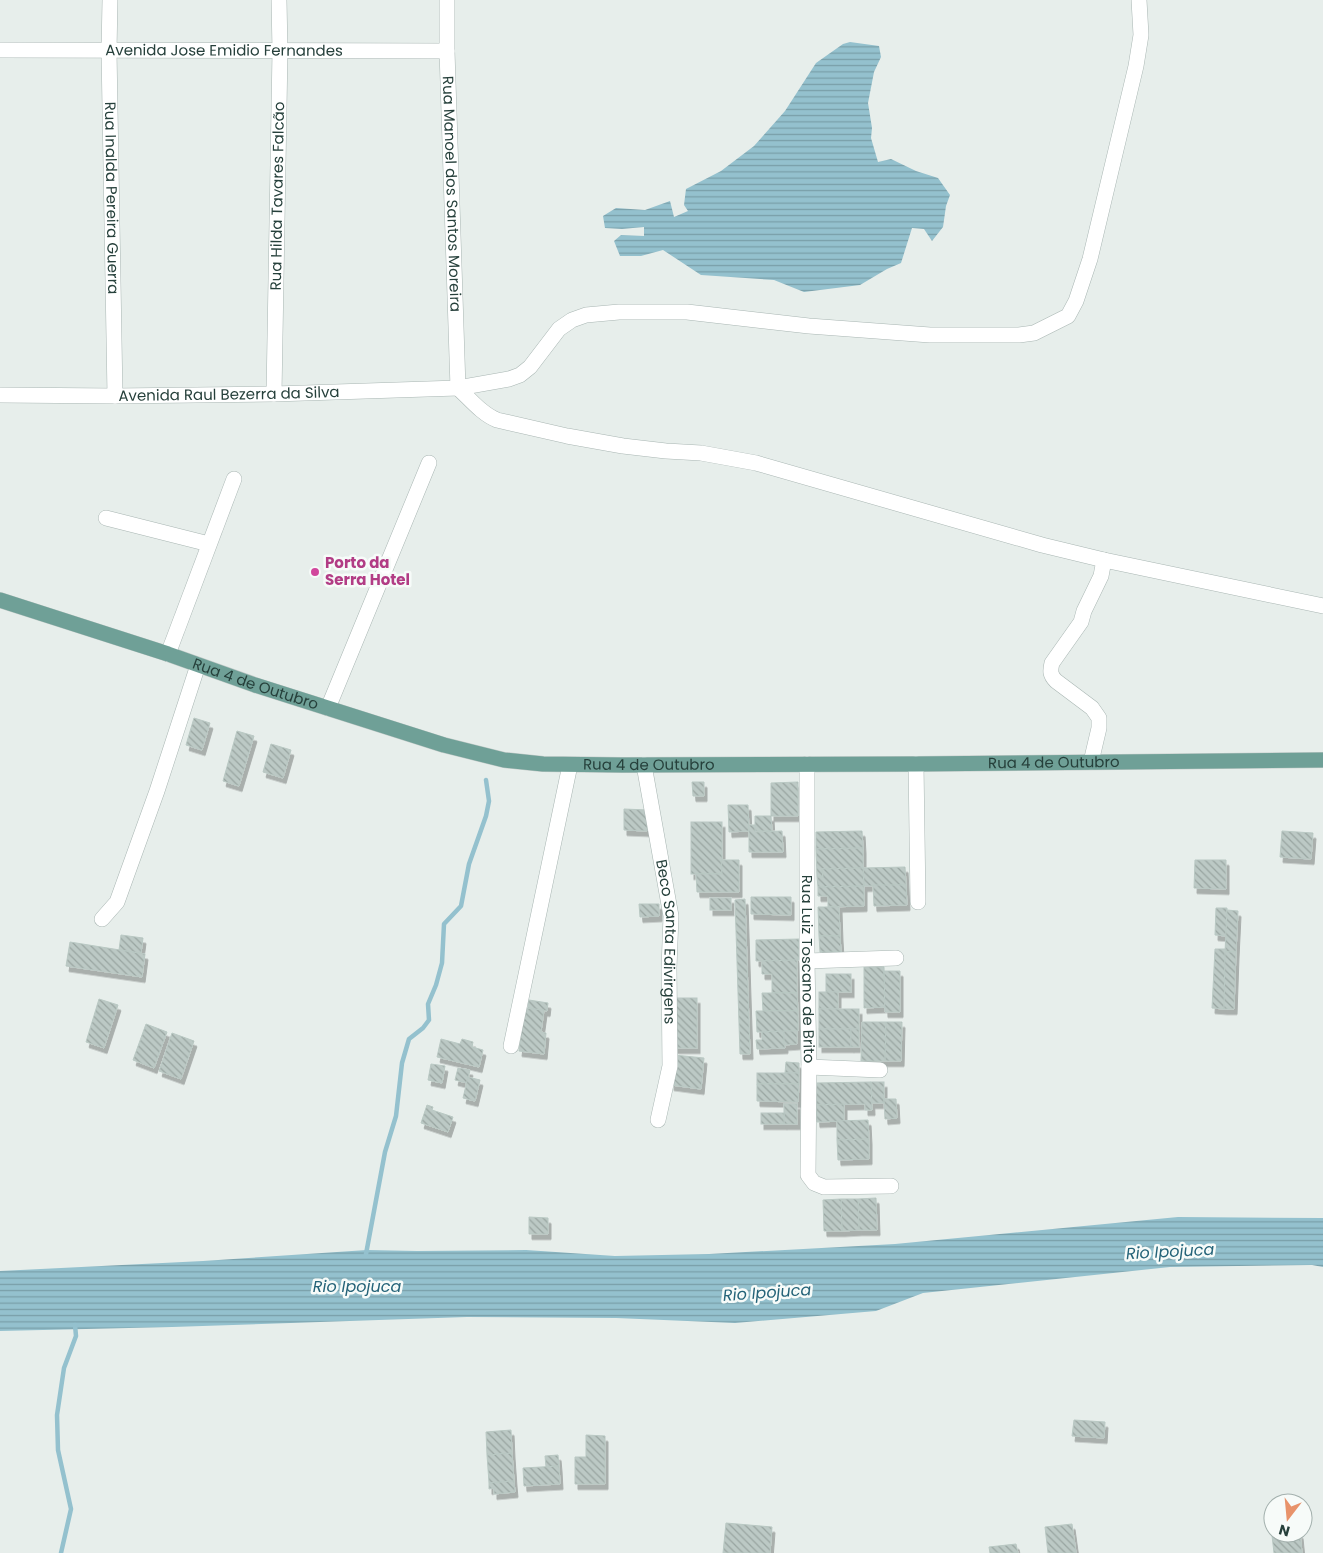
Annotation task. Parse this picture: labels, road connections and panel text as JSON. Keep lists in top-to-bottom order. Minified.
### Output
{"streets":{"main road":["Rua 4 de Outubro"],"street":["Avenida Jose Emidio Fernandes","Rua Manoel dos Santos Moreira","Rua Hilda Tavares Falcão","Rua Inalda Pereira Guerra","Avenida Raul Bezerra da Silva","Beco Santa Edivirgens","Rua Luiz Toscano de Brito"]},"crossings":[["Avenida Jose Emidio Fernandes","Rua Manoel dos Santos Moreira"],["Avenida Jose Emidio Fernandes","Rua Hilda Tavares Falcão"],["Avenida Jose Emidio Fernandes","Rua Inalda Pereira Guerra"],["Rua Manoel dos Santos Moreira","Avenida Raul Bezerra da Silva"],["Rua Hilda Tavares Falcão","Avenida Raul Bezerra da Silva"],["Rua Inalda Pereira Guerra","Avenida Raul Bezerra da Silva"],["Rua 4 de Outubro","Beco Santa Edivirgens"],["Rua 4 de Outubro","Rua Luiz Toscano de Brito"]],"water":["Rio Ipojuca"],"places":["Porto da Serra Hotel"],"north":"bottom"}
